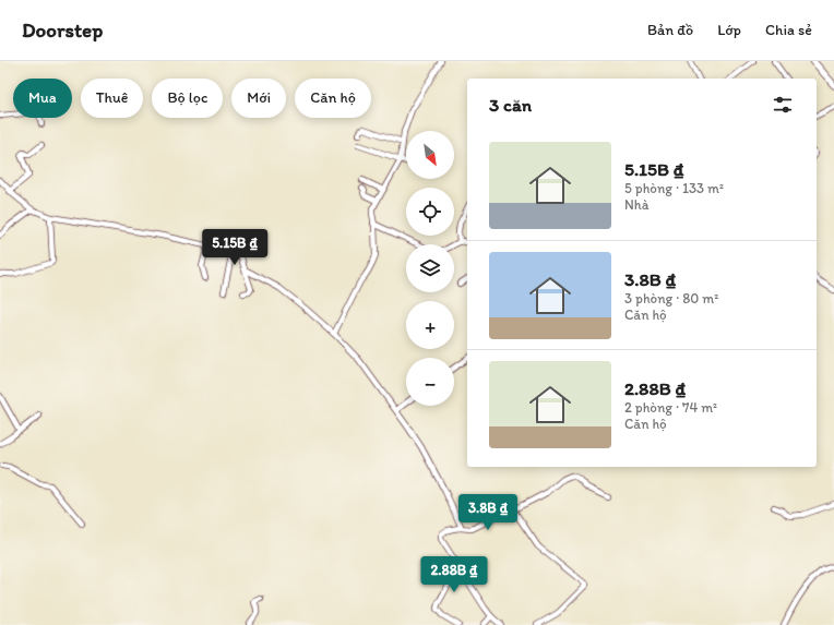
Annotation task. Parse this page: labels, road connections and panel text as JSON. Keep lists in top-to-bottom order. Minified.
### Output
{"north":"bottom right","page":{"header":"Doorstep","nav":["Bản đồ","Lớp","Chia sẻ"],"chip":["Mua","Thuê","Bộ lọc","Mới","Căn hộ"],"heading":"3 căn","map_buttons":["+","−"],"list":[{"name":"5.15B ₫","note":"5 phòng · 133 m² · Nhà"},{"name":"3.8B ₫","note":"3 phòng · 80 m² · Căn hộ"},{"name":"2.88B ₫","note":"2 phòng · 74 m² · Căn hộ"}],"price":["5.15B ₫","3.8B ₫","2.88B ₫"]}}
